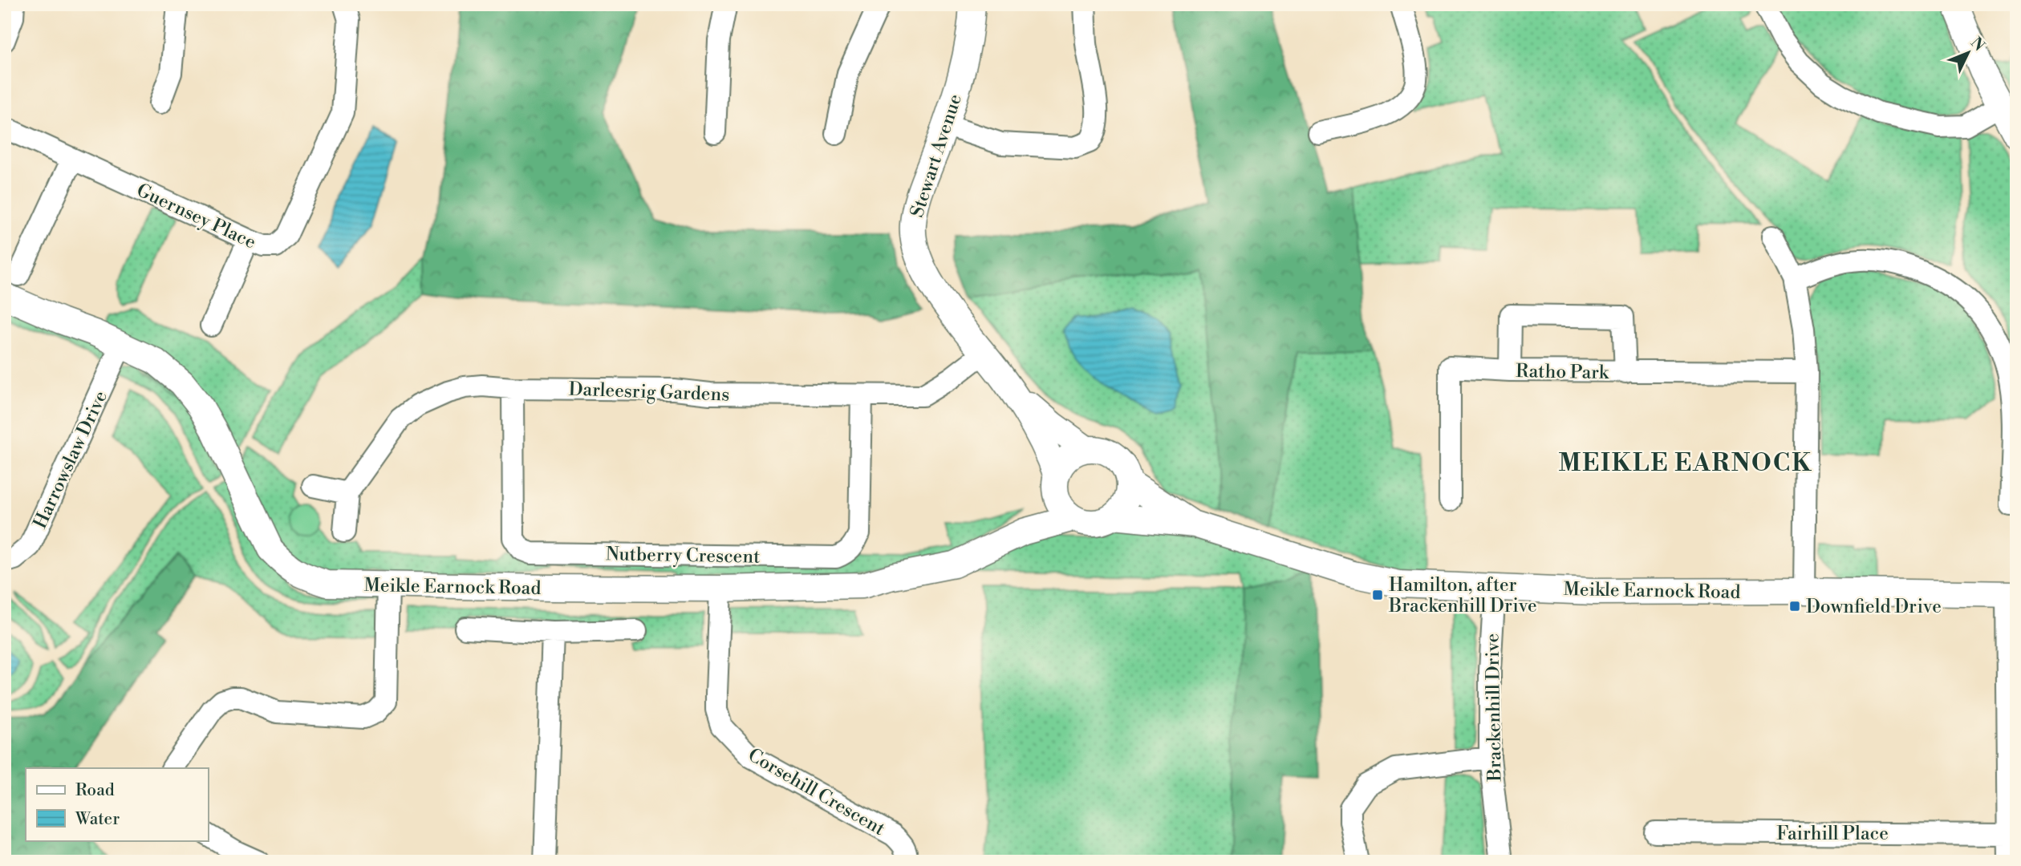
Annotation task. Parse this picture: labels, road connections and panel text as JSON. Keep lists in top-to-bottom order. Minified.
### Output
{"streets":{"street":["Stewart Avenue","Guernsey Place","Ratho Park","Darleesrig Gardens","Harrowslaw Drive","Nutberry Crescent","Meikle Earnock Road","Brackenhill Drive","Corsehill Crescent","Fairhill Place"]},"crossings":[["Stewart Avenue","Darleesrig Gardens"],["Stewart Avenue","Meikle Earnock Road"],["Darleesrig Gardens","Nutberry Crescent"],["Harrowslaw Drive","Meikle Earnock Road"],["Meikle Earnock Road","Brackenhill Drive"],["Meikle Earnock Road","Corsehill Crescent"]],"districts":["MEIKLE EARNOCK"],"places":{"transit":["Hamilton, after Brackenhill Drive","Downfield Drive"]},"legend":["Road","Water"],"north":"top right"}
